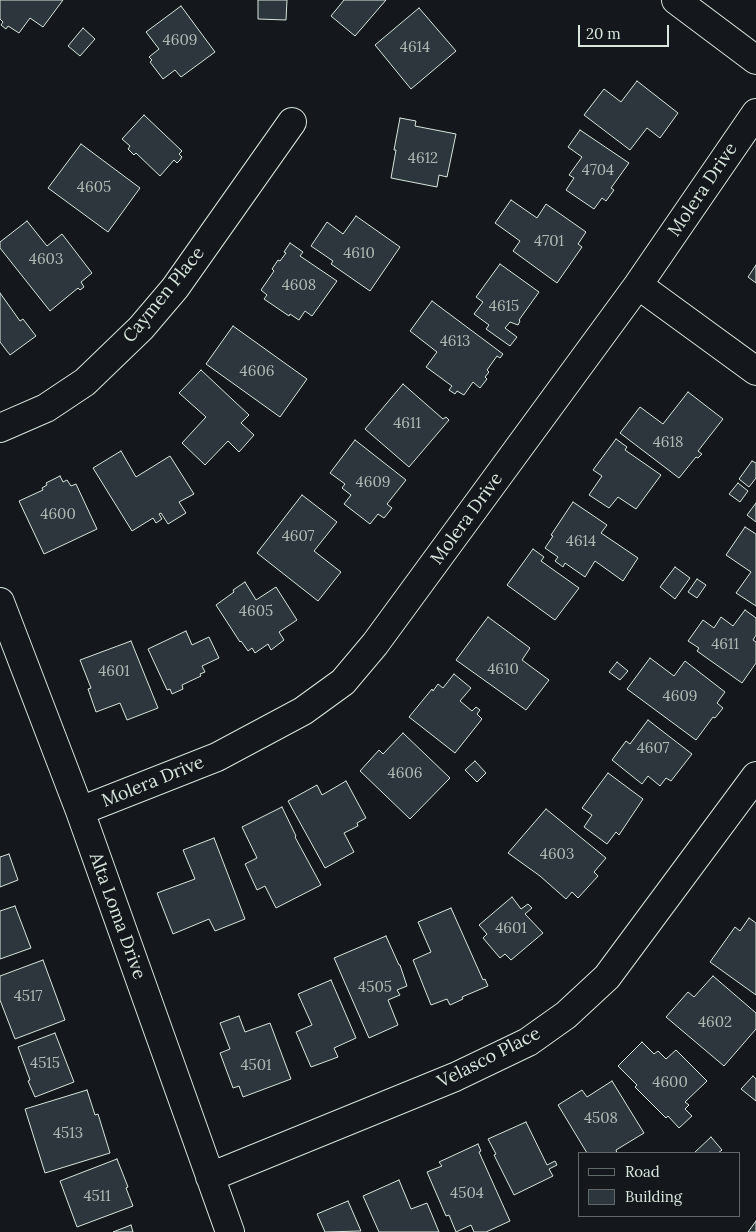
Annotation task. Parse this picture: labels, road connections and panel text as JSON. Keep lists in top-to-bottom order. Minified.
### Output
{"streets":{"street":["Molera Drive","Caymen Place","Alta Loma Drive","Velasco Place"]},"crossings":[["Molera Drive","Alta Loma Drive"],["Alta Loma Drive","Velasco Place"]],"house_numbers":["4609","4614","4612","4704","4605","4701","4610","4603","4608","4615","4613","4606","4611","4618","4609","4600","4607","4614","4605","4611","4610","4601","4609","4607","4606","4603","4601","4505","4517","4602","4515","4501","4600","4508","4513","4504","4511"],"legend":["Road","Building"],"scale_bar":"20 m"}
